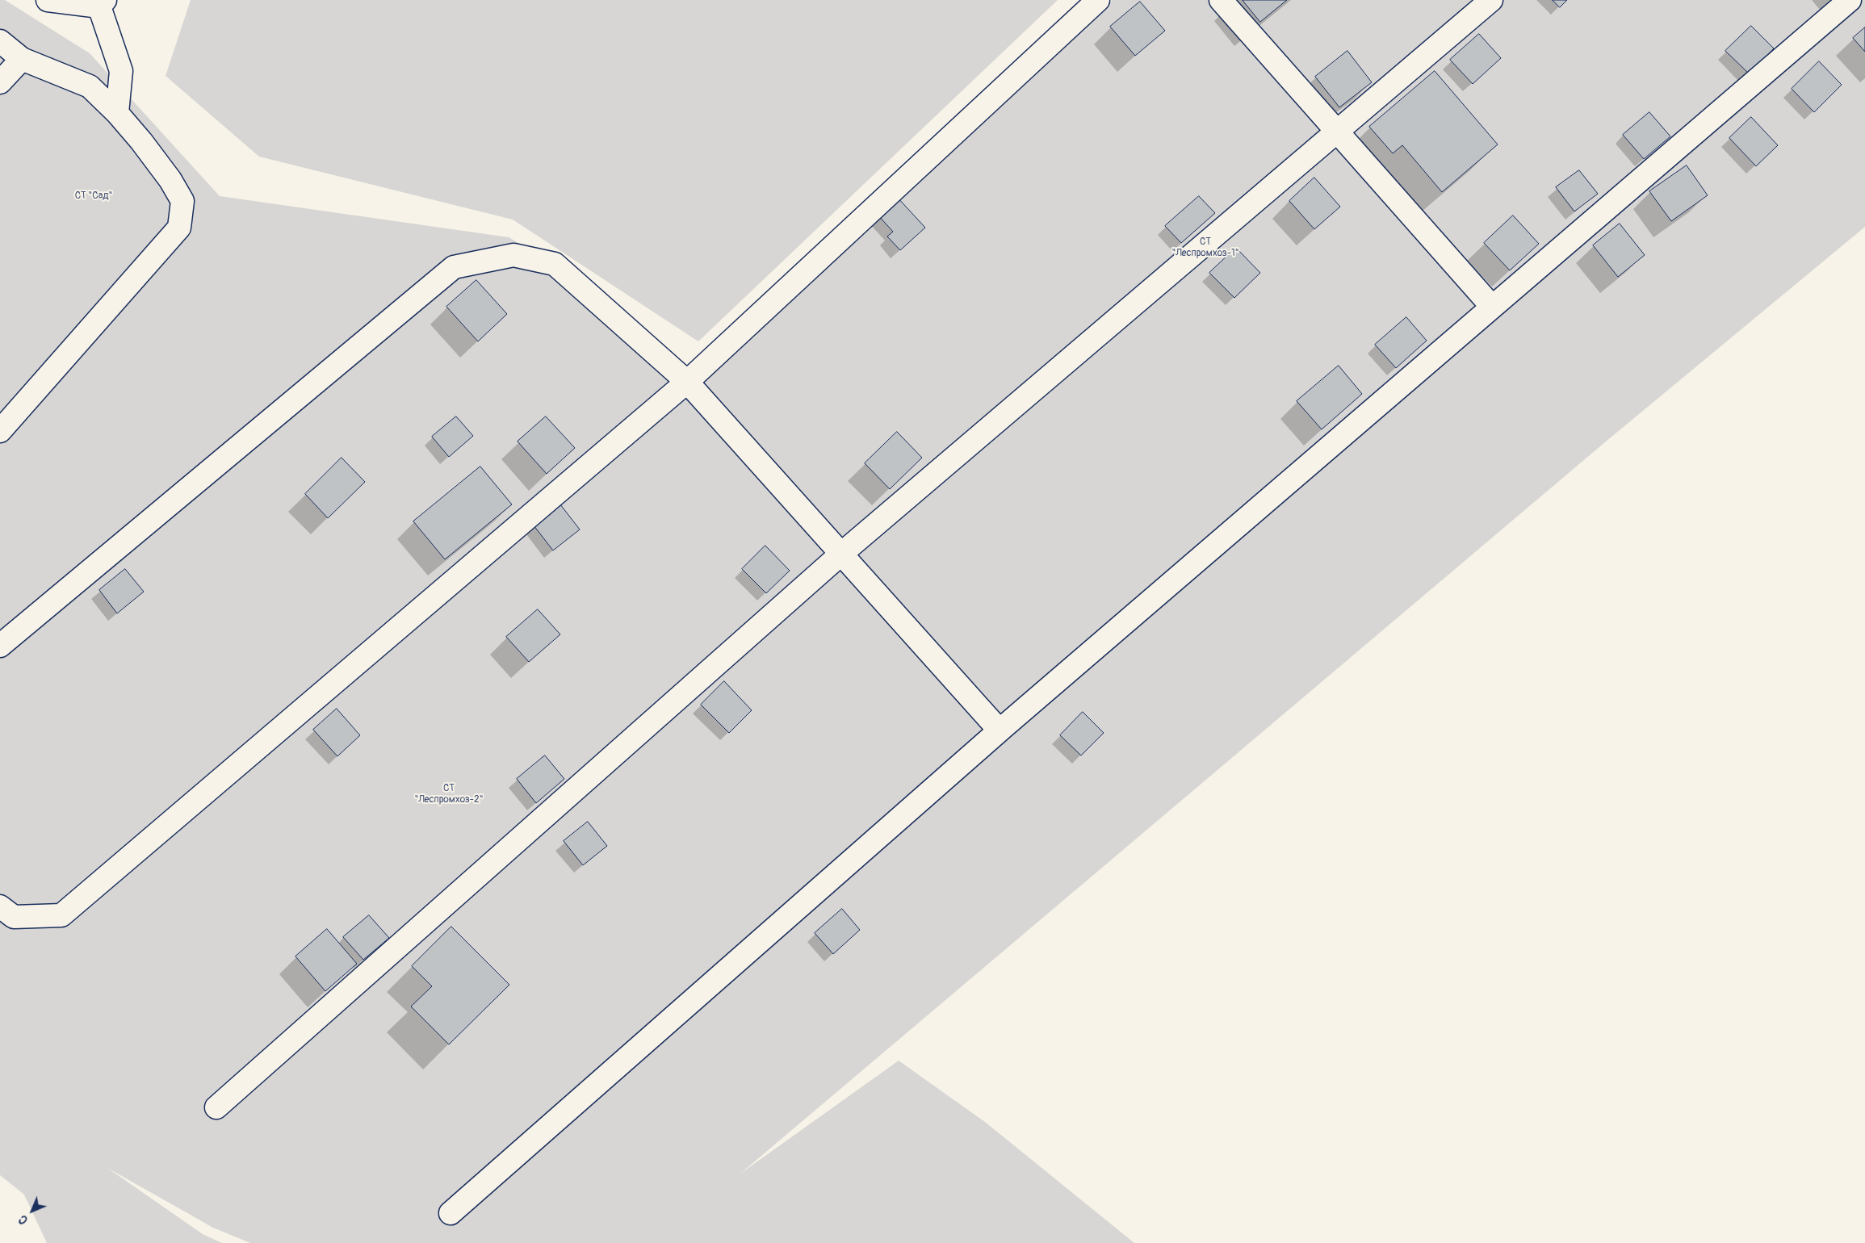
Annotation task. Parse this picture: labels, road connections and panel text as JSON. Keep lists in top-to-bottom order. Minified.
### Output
{"parks":["СТ \"Сад\"","СТ \"Леспромхоз-1\"","СТ \"Леспромхоз-2\""],"north":"bottom left"}
